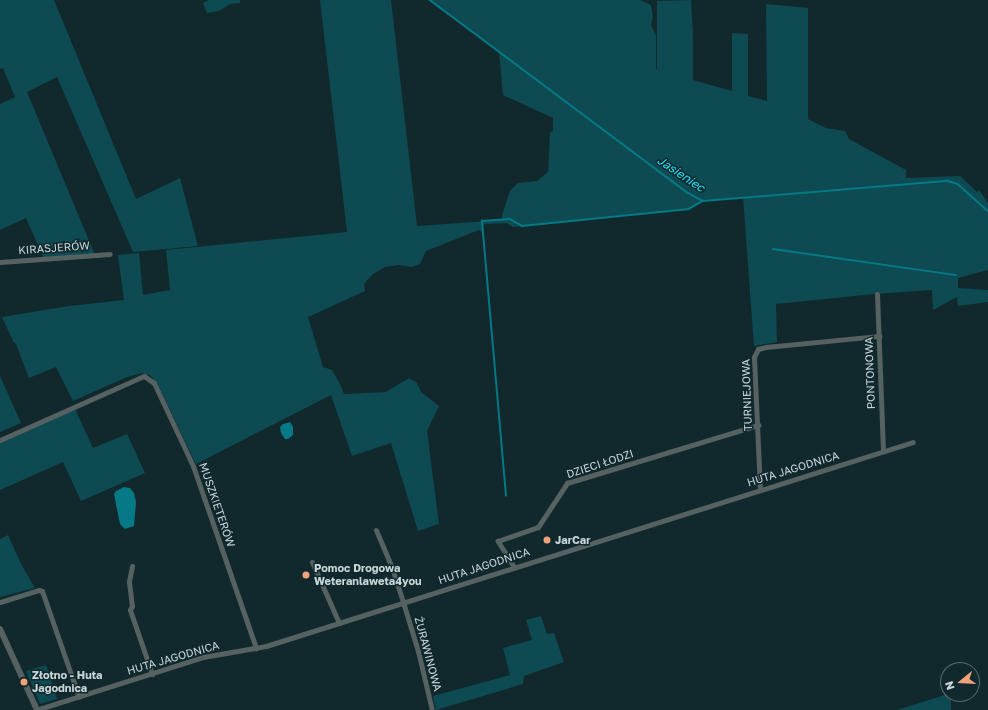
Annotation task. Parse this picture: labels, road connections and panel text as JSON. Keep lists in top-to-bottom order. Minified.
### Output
{"streets":{"street":["KIRASJERÓW","PONTONOWA","TURNIEJOWA","DZIECI ŁODZI","HUTA JAGODNICA","MUSZKIETERÓW","ŻURAWINOWA"]},"crossings":[["PONTONOWA","TURNIEJOWA"],["PONTONOWA","HUTA JAGODNICA"],["TURNIEJOWA","DZIECI ŁODZI"],["TURNIEJOWA","HUTA JAGODNICA"],["DZIECI ŁODZI","HUTA JAGODNICA"],["HUTA JAGODNICA","MUSZKIETERÓW"],["HUTA JAGODNICA","ŻURAWINOWA"]],"water":["Jasieniec"],"places":["JarCar","Pomoc Drogowa Weteranlaweta4you","Złotno - Huta Jagodnica"],"north":"left"}
